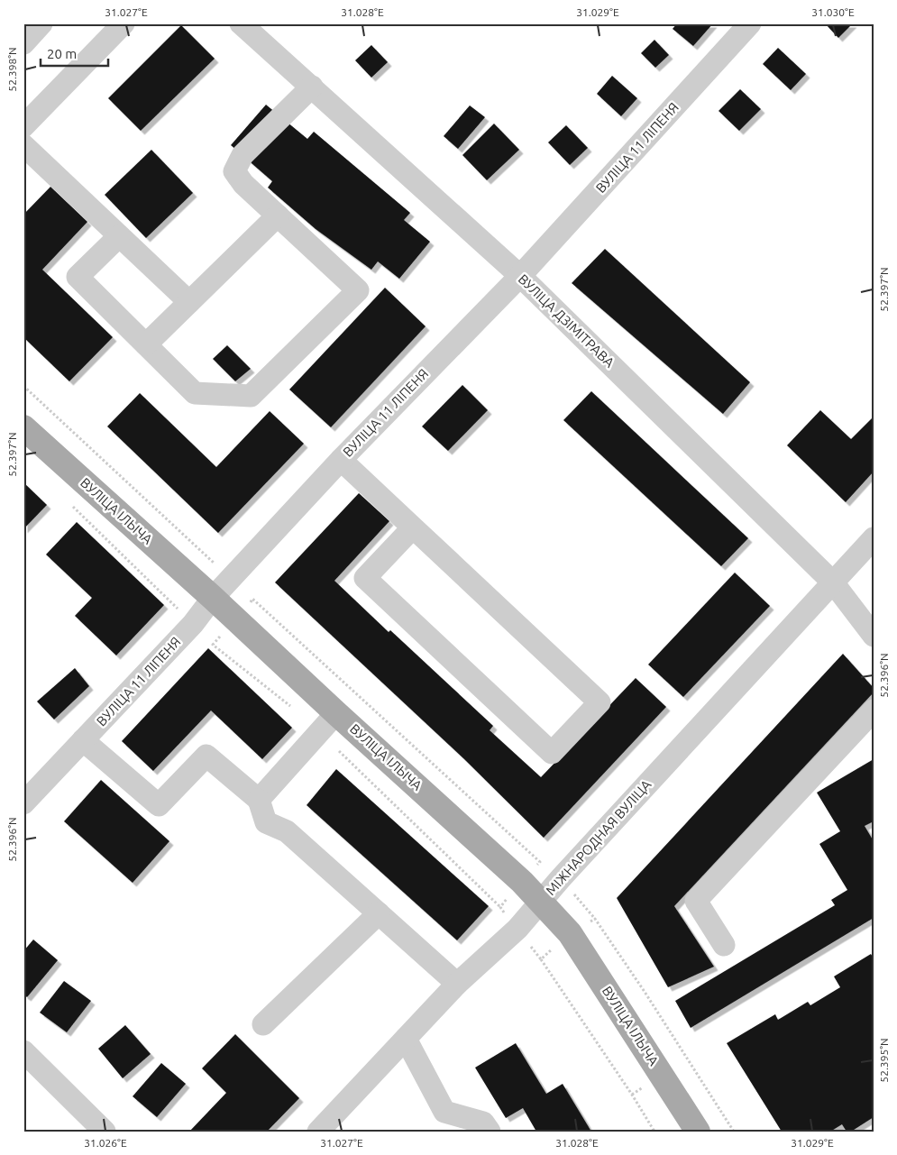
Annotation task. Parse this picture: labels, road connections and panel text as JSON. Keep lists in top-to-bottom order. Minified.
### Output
{"streets":{"main road":["ВУЛІЦА ІЛЬІЧА"],"street":["ВУЛІЦА 11 ЛІПЕНЯ","ВУЛІЦА ДЗІМІТРАВА","МІЖНАРОДНАЯ ВУЛІЦА"]},"crossings":[["ВУЛІЦА 11 ЛІПЕНЯ","ВУЛІЦА ДЗІМІТРАВА"],["ВУЛІЦА 11 ЛІПЕНЯ","ВУЛІЦА ІЛЬІЧА"],["ВУЛІЦА ДЗІМІТРАВА","МІЖНАРОДНАЯ ВУЛІЦА"],["ВУЛІЦА ІЛЬІЧА","МІЖНАРОДНАЯ ВУЛІЦА"]],"scale_bar":"20 m","coordinates":["31.027°E","31.028°E","31.029°E","31.030°E","52.398°N","52.397°N","52.396°N","52.395°N","31.026°E"]}
